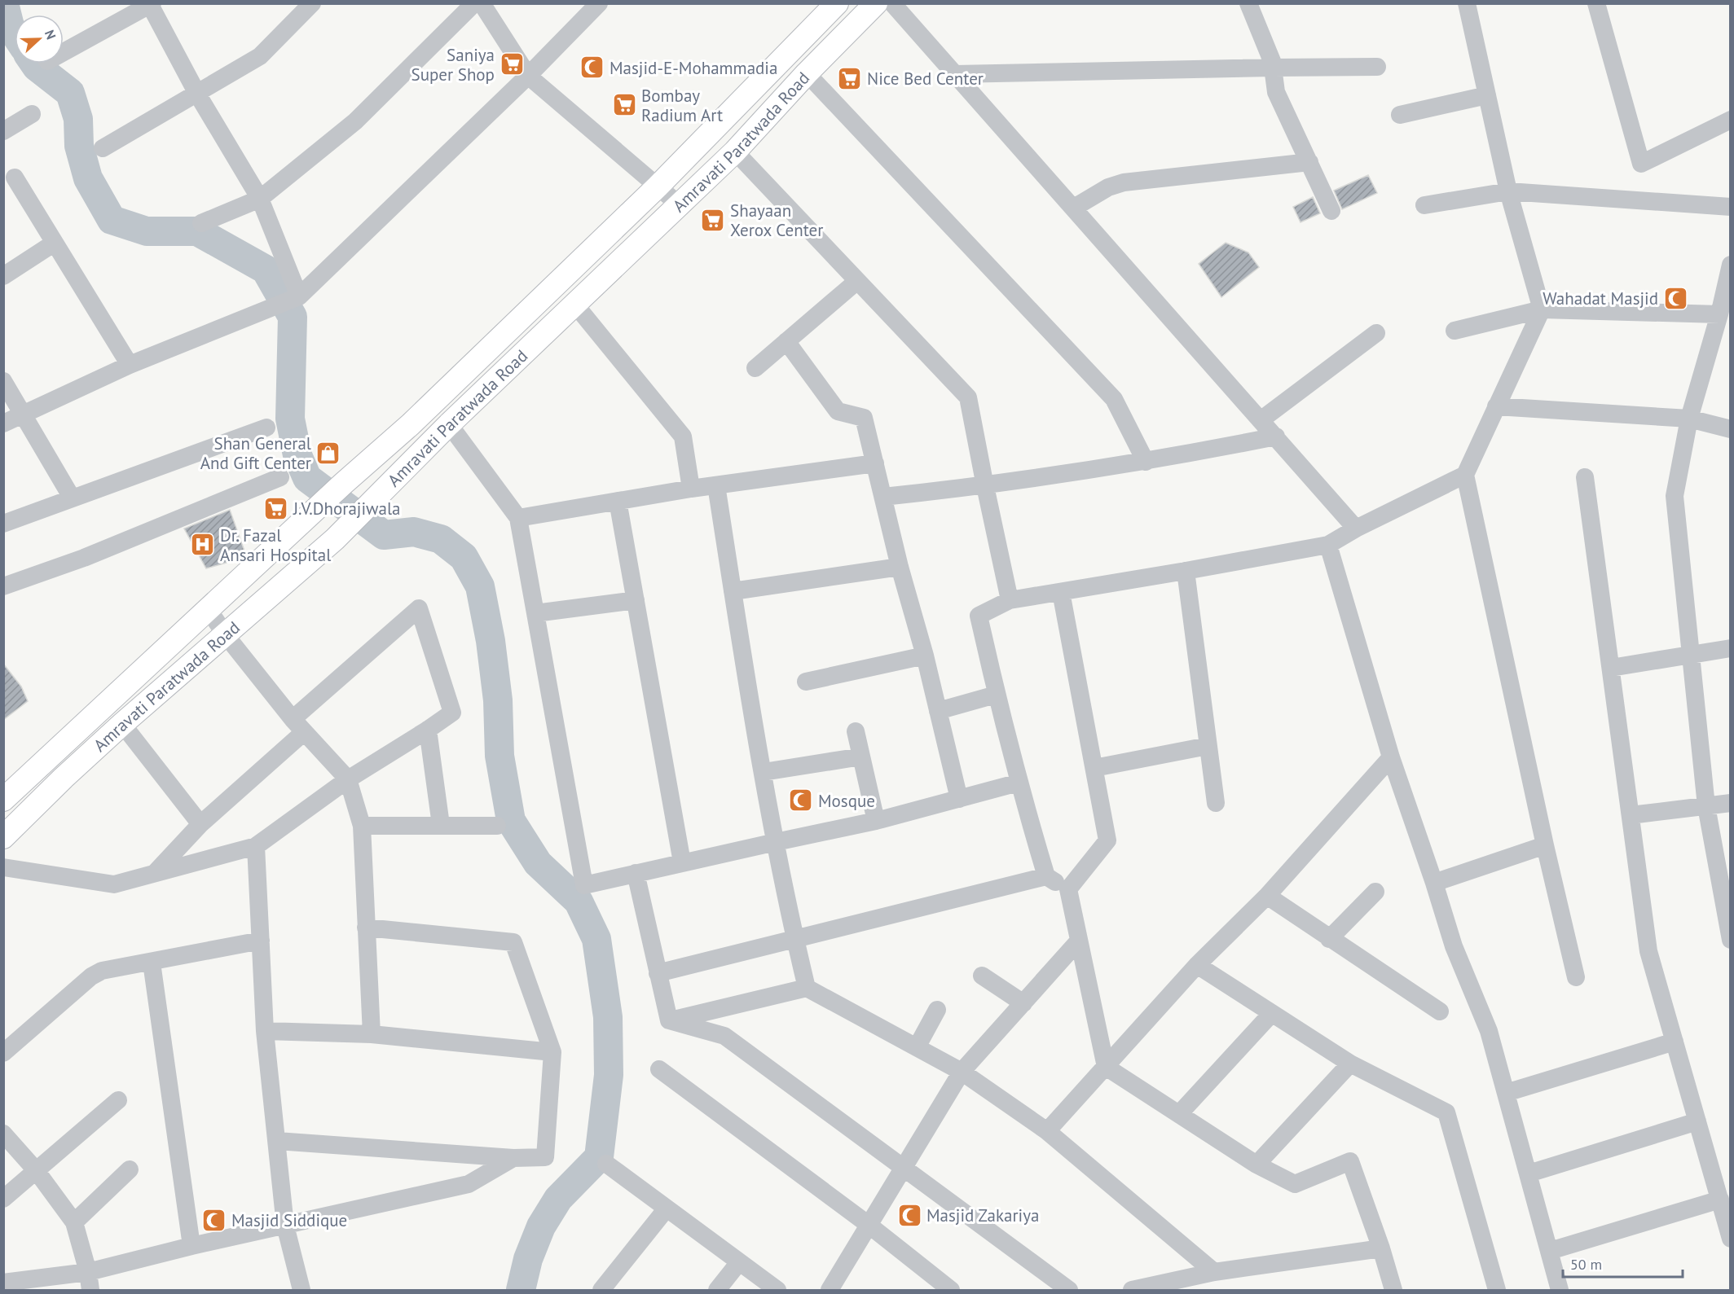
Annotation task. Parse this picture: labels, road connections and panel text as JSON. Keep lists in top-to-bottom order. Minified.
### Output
{"streets":{"main road":["Amravati Paratwada Road"]},"places":{"supermarket":["Saniya Super Shop","Nice Bed Center","Bombay Radium Art","Shayaan Xerox Center","J.V.Dhorajiwala"],"mosque":["Masjid-E-Mohammadia","Wahadat Masjid","Mosque","Masjid Zakariya","Masjid Siddique"],"shop":["Shan General And Gift Center"],"hospital":["Dr. Fazal Ansari Hospital"]},"scale_bar":"50 m","north":"right"}
